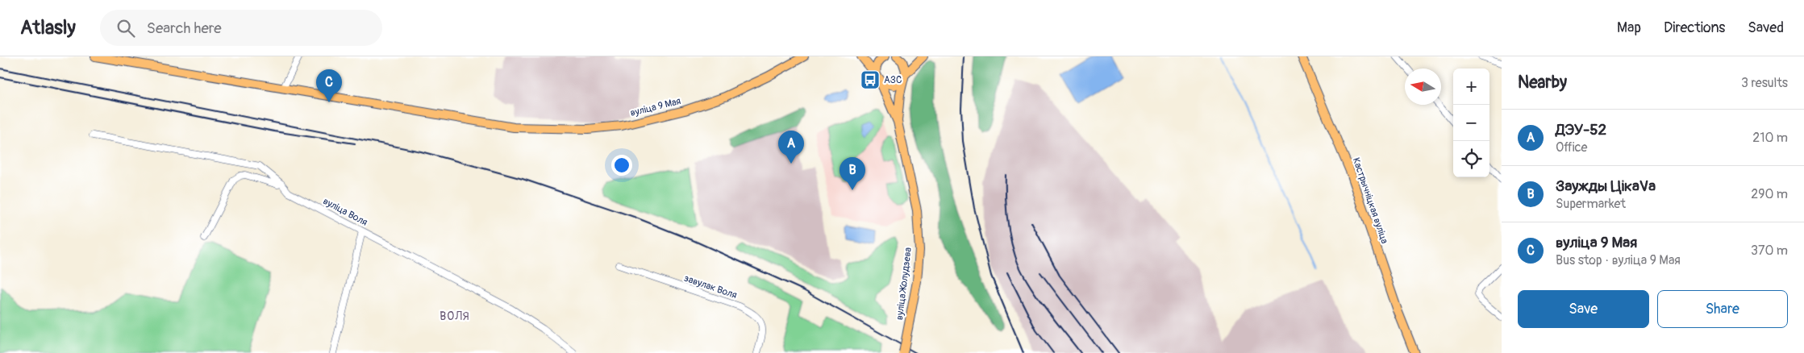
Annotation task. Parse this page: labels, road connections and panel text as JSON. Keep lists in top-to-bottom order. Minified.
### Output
{"streets":{"main road":["вуліца 9 Мая","Кастрычніцкая вуліца","вуліца Жолудзева"],"street":["вуліца Воля","завулак Воля"]},"districts":["ВОЛЯ"],"places":{"bus stop":["АЗС"]},"north":"left","page":{"header":"Atlasly","search":"Search here","nav":["Map","Directions","Saved"],"heading":["Nearby","3 results"],"map_buttons":["+","−"],"pins":["C","A","B"],"list":[{"mark":"A","name":"ДЭУ-52","note":"Office","value":"210 m"},{"mark":"B","name":"Заужды ЦікаVа","note":"Supermarket","value":"290 m"},{"mark":"C","name":"вуліца 9 Мая","note":"Bus stop · вуліца 9 Мая","value":"370 m"}],"buttons":["Save","Share"]}}
